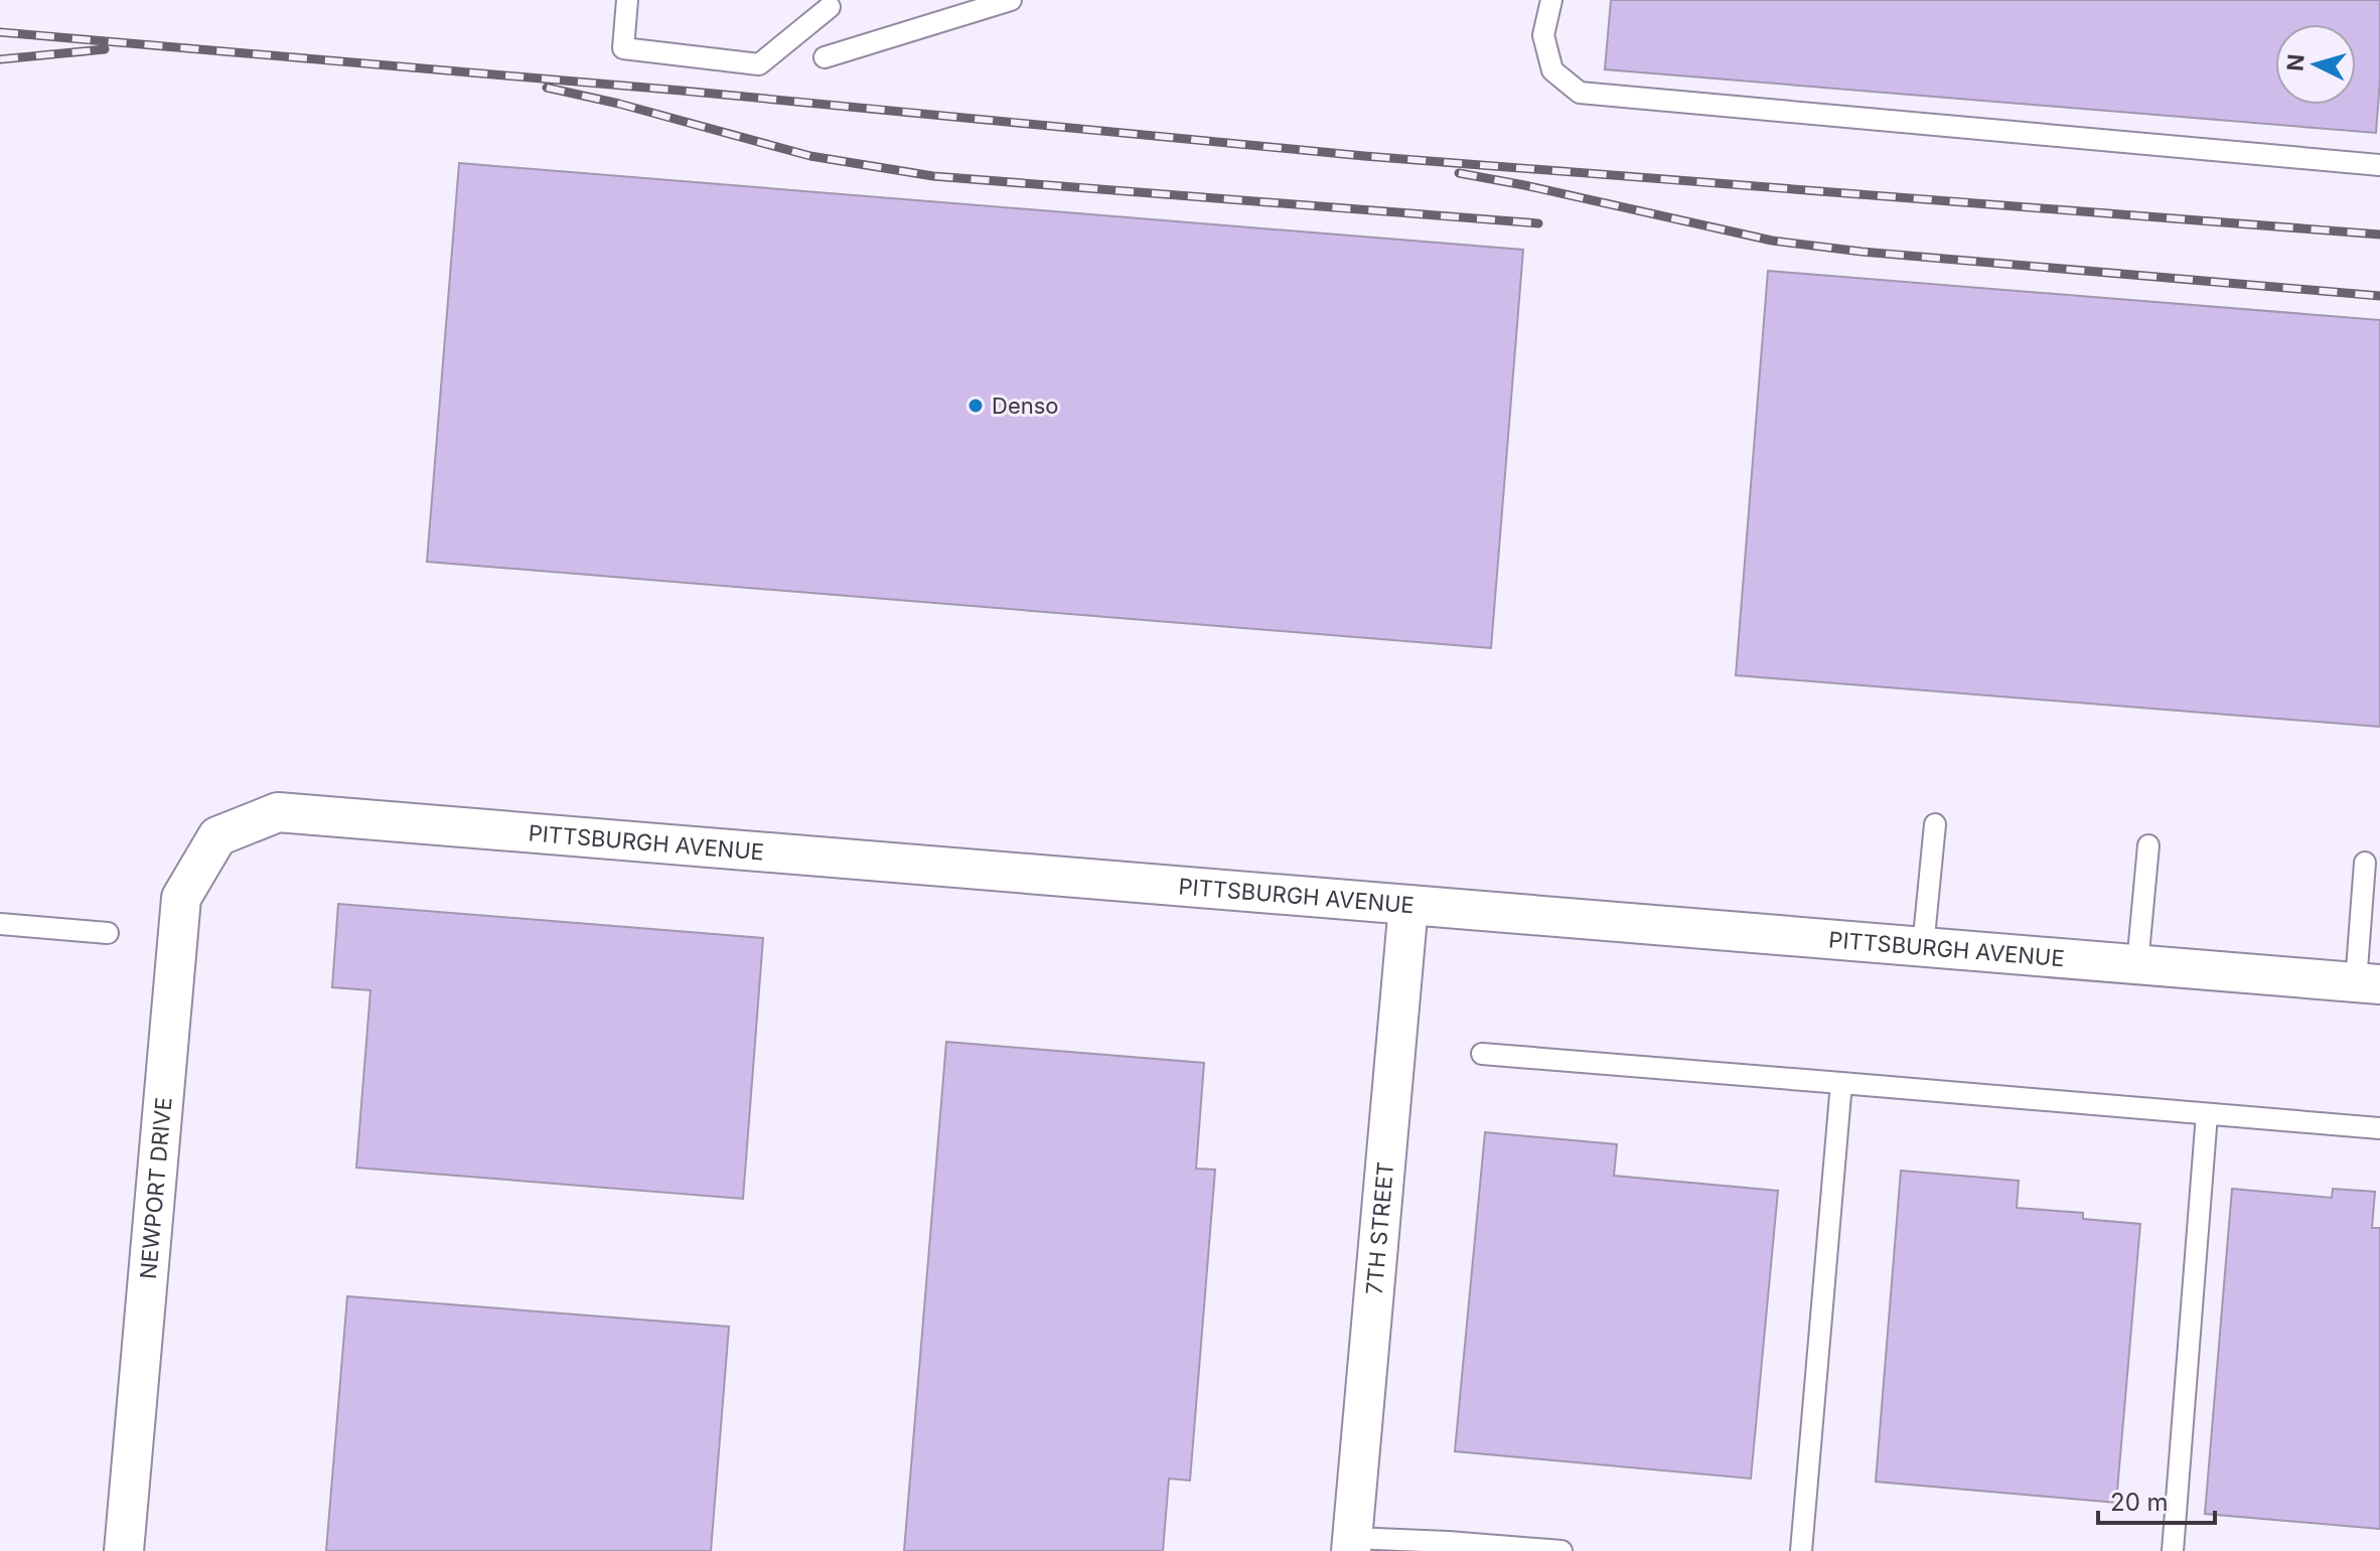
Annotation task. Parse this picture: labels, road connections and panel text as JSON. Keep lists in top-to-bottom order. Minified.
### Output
{"streets":{"street":["PITTSBURGH AVENUE","NEWPORT DRIVE","7TH STREET"]},"crossings":[["PITTSBURGH AVENUE","NEWPORT DRIVE"],["PITTSBURGH AVENUE","7TH STREET"]],"places":["Denso"],"scale_bar":"20 m","north":"left"}
